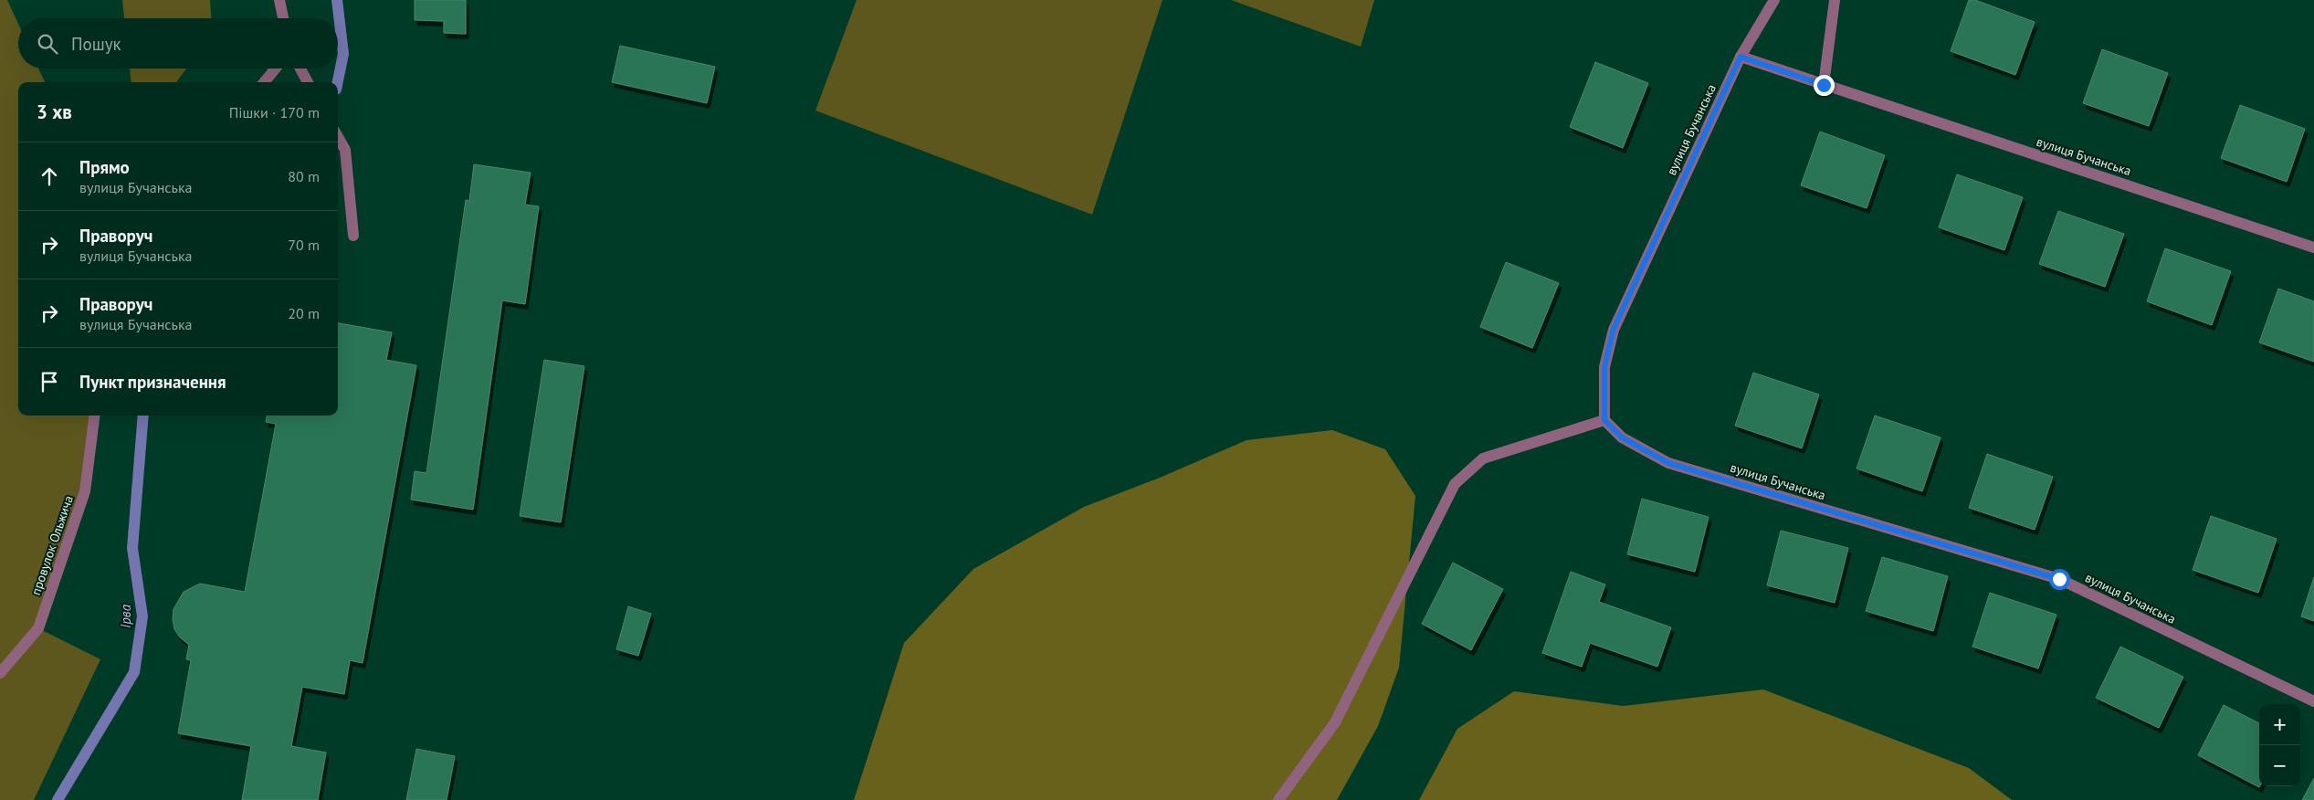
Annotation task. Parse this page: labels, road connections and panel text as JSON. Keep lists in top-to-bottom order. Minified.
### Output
{"streets":{"street":["вулиця Бучанська","провулок Ольжича"]},"water":["Ірва"],"page":{"search":"Пошук","heading":["3 хв","Пішки · 170 m"],"list":[["Прямо","вулиця Бучанська","80 m"],["Праворуч","вулиця Бучанська","70 m"],["Праворуч","вулиця Бучанська","20 m"],"Пункт призначення"],"map_buttons":["+","−"]}}
